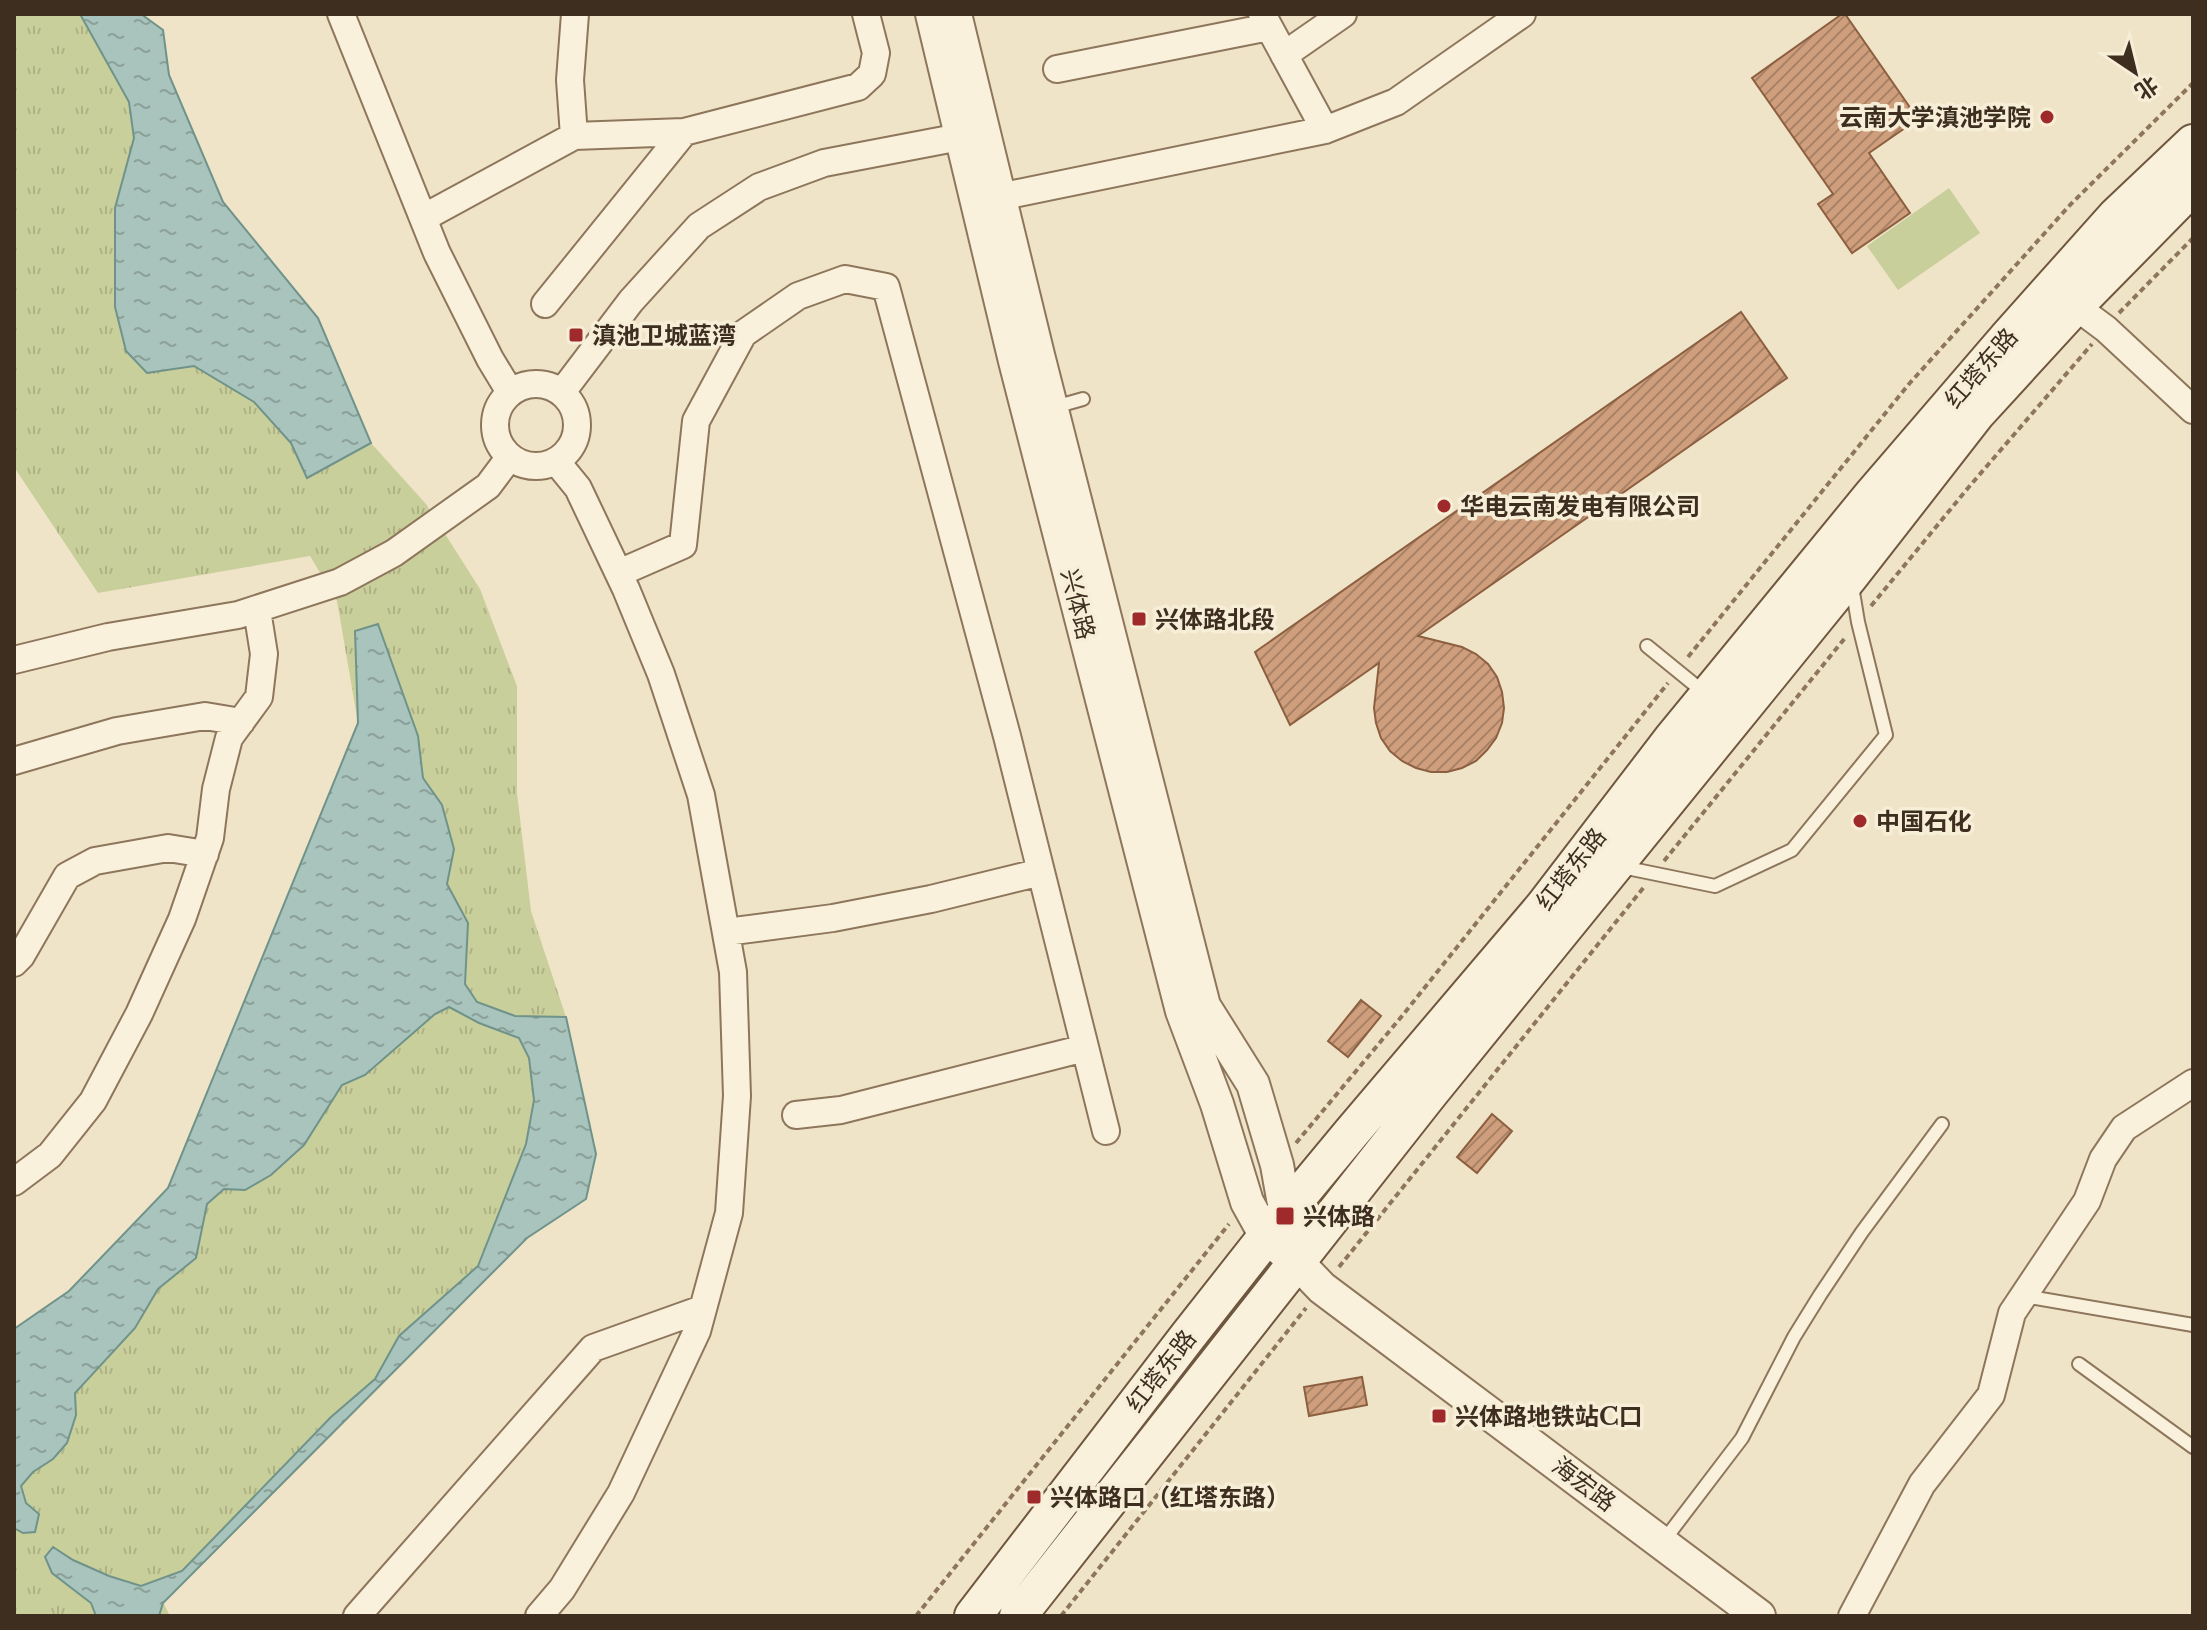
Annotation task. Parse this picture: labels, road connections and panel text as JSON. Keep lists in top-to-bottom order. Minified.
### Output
{"streets":{"main road":["红塔东路"],"street":["兴体路","海宏路"]},"crossings":[["红塔东路","兴体路"],["红塔东路","海宏路"],["兴体路","海宏路"]],"places":{"other":["云南大学滇池学院","华电云南发电有限公司","中国石化"],"transit":["滇池卫城蓝湾","兴体路北段","兴体路","兴体路地铁站C口","兴体路口（红塔东路）"]},"north":"bottom right"}
